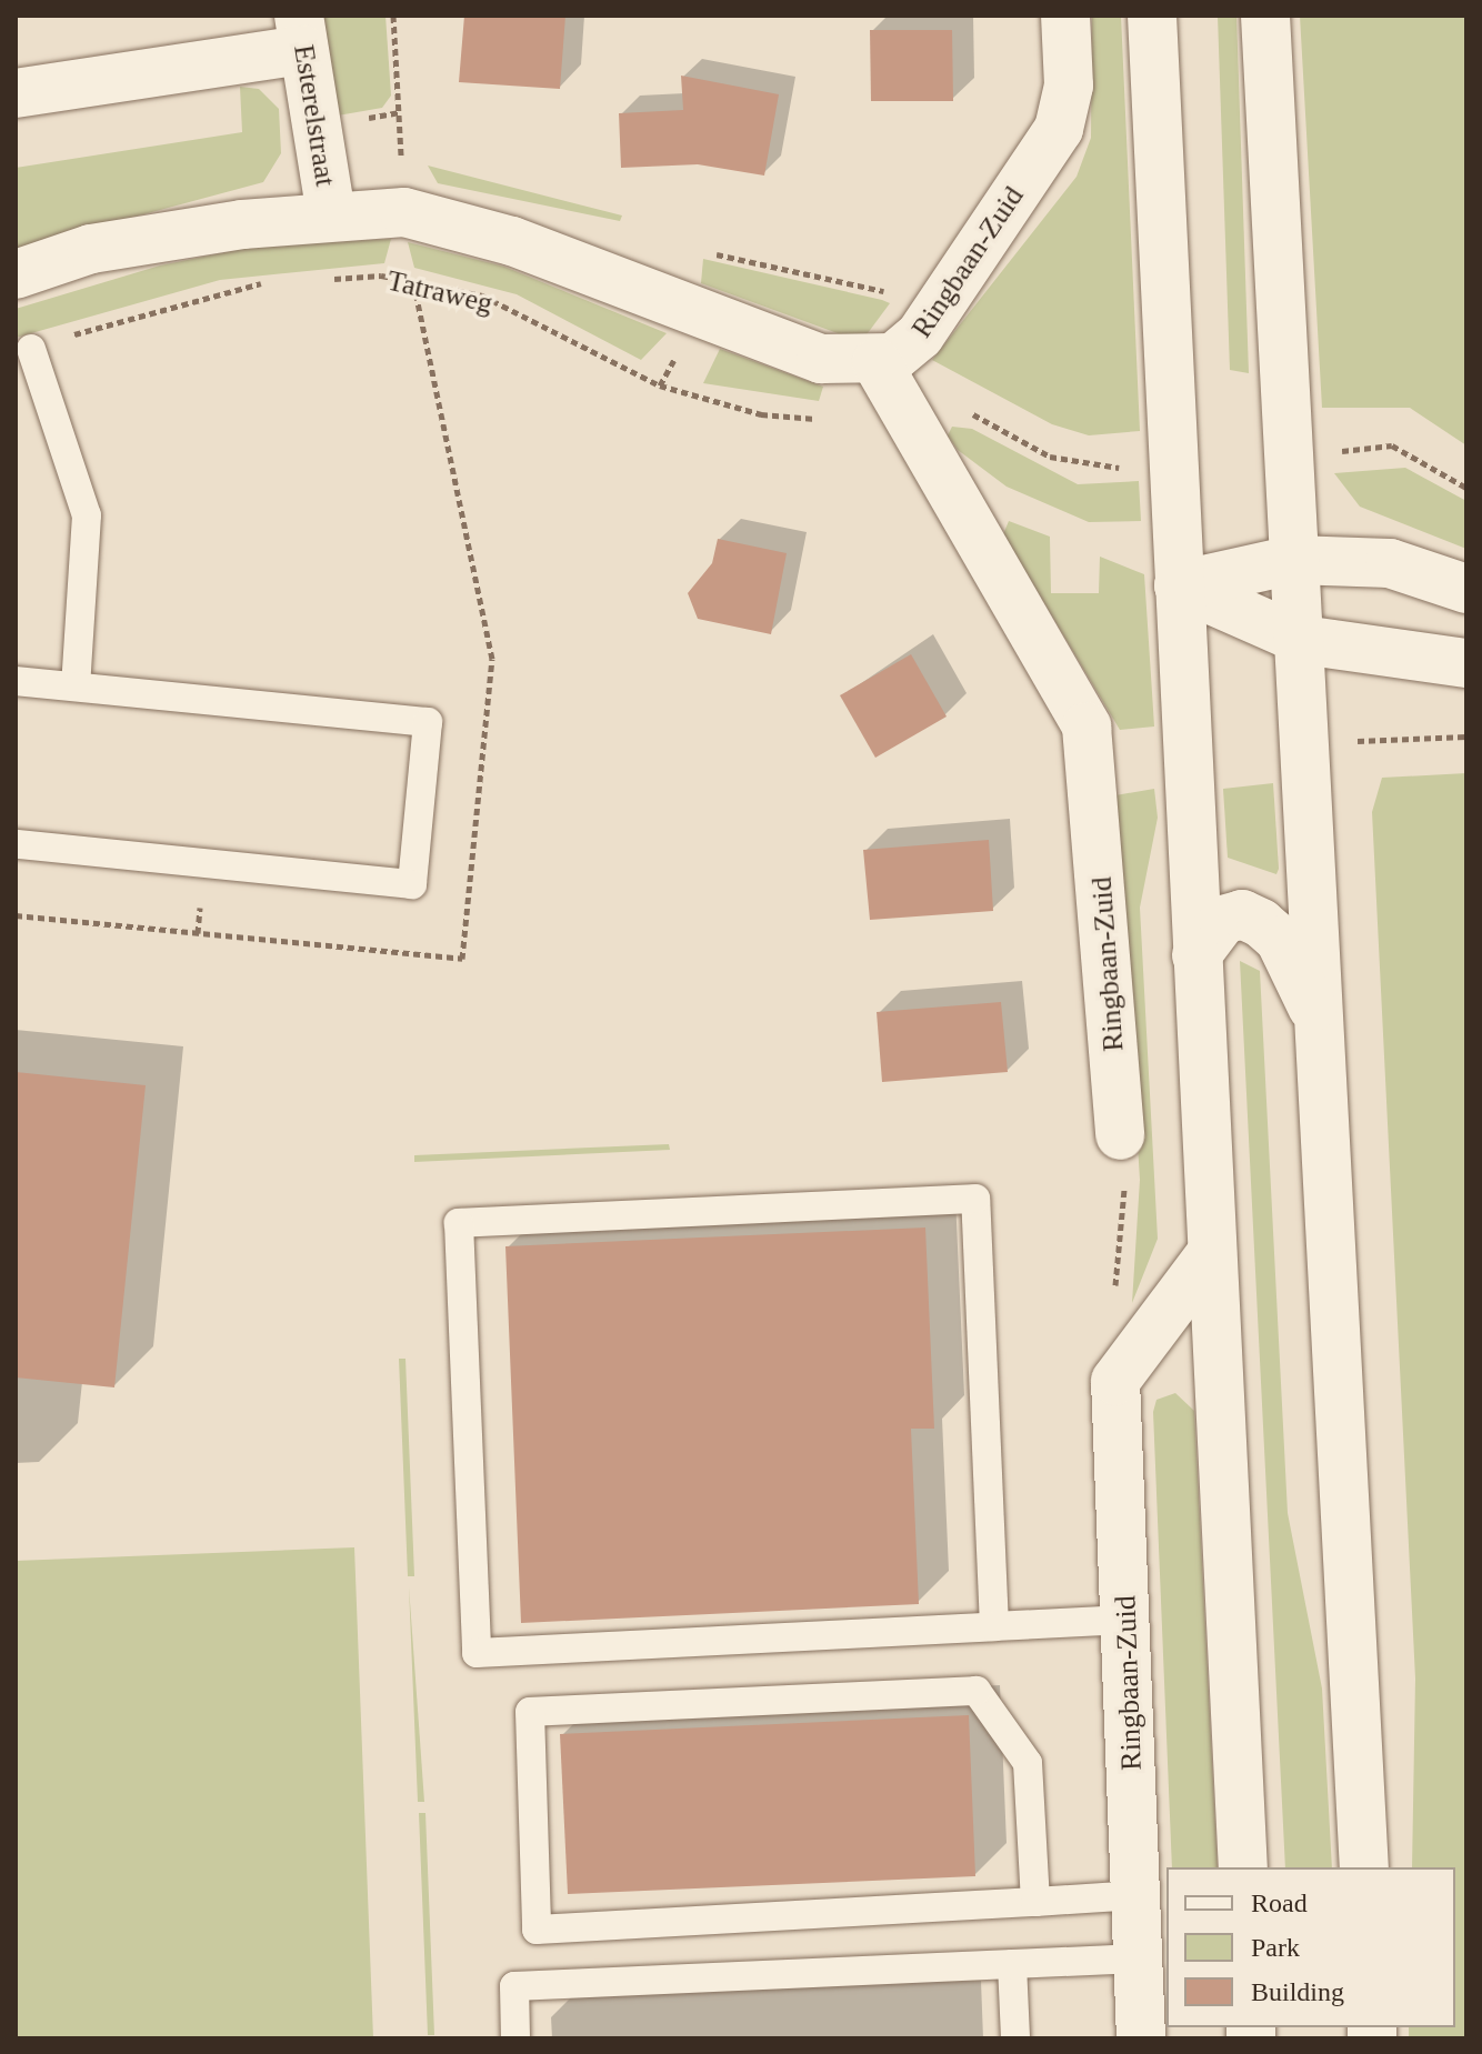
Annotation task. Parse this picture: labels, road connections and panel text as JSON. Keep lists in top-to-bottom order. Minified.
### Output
{"streets":{"street":["Esterelstraat","Ringbaan-Zuid"],"path":["Tatraweg"]},"crossings":[["Ringbaan-Zuid","Tatraweg"]],"legend":["Road","Park","Building"]}
